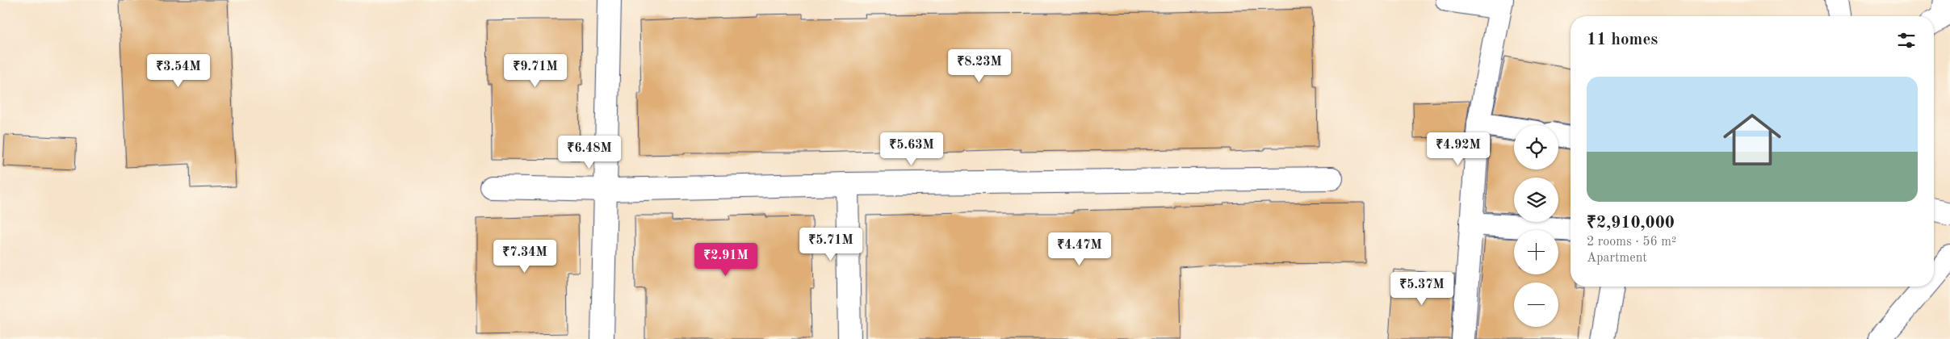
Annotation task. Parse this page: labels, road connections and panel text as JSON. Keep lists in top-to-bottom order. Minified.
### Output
{"page":{"heading":"11 homes","price":["₹8.23M","₹3.54M","₹9.71M","₹5.63M","₹4.92M","₹6.48M","₹5.71M","₹4.47M","₹7.34M","₹2.91M","₹5.37M"],"list":[{"name":"₹2,910,000","note":"2 rooms · 56 m² · Apartment"}],"map_buttons":["+","−"]}}
